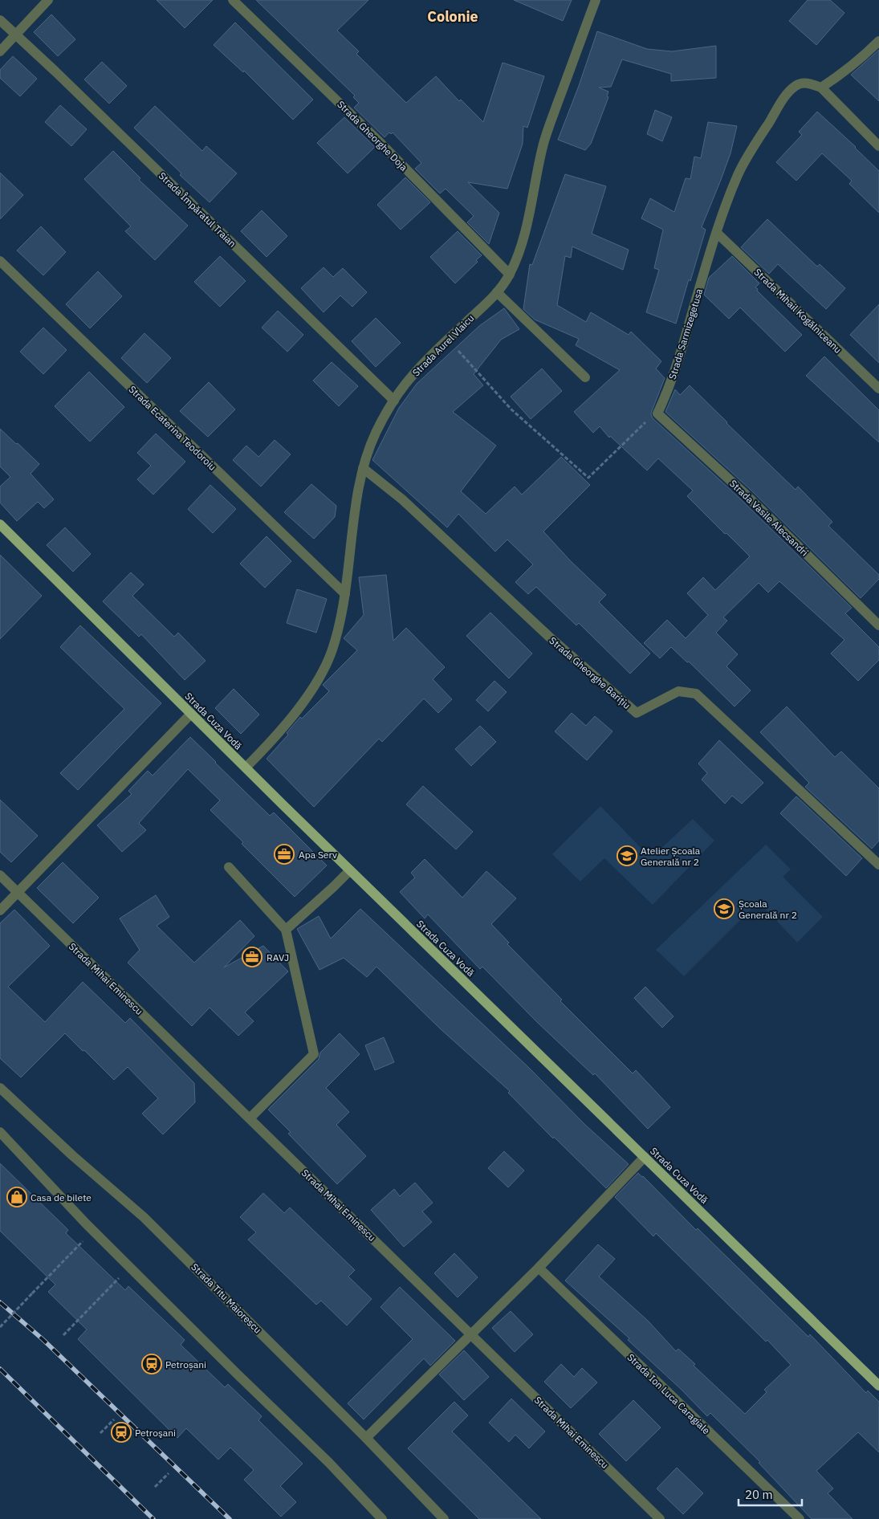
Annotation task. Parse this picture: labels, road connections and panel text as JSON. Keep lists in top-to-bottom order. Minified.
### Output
{"streets":{"main road":["Strada Cuza Vodă"],"street":["Strada Gheorghe Doja","Strada Împăratul Traian","Strada Mihail Kogălniceanu","Strada Sarmizegetusa","Strada Aurel Vlaicu","Strada Ecaterina Teodoroiu","Strada Vasile Alecsandri","Strada Gheorghe Barițiu","Strada Mihai Eminescu","Strada Titu Maiorescu","Strada Ion Luca Caragiale"]},"crossings":[["Strada Gheorghe Doja","Strada Aurel Vlaicu"],["Strada Împăratul Traian","Strada Aurel Vlaicu"],["Strada Mihail Kogălniceanu","Strada Sarmizegetusa"],["Strada Sarmizegetusa","Strada Vasile Alecsandri"],["Strada Aurel Vlaicu","Strada Ecaterina Teodoroiu"],["Strada Aurel Vlaicu","Strada Gheorghe Barițiu"],["Strada Aurel Vlaicu","Strada Cuza Vodă"]],"districts":["Colonie"],"places":{"office":["Apa Serv","RAVJ"],"school or university":["Atelier Școala Generală nr 2","Școala Generală nr 2"],"shop":["Casa de bilete"],"station":["Petroșani","Petroşani"]},"scale_bar":"20 m"}
